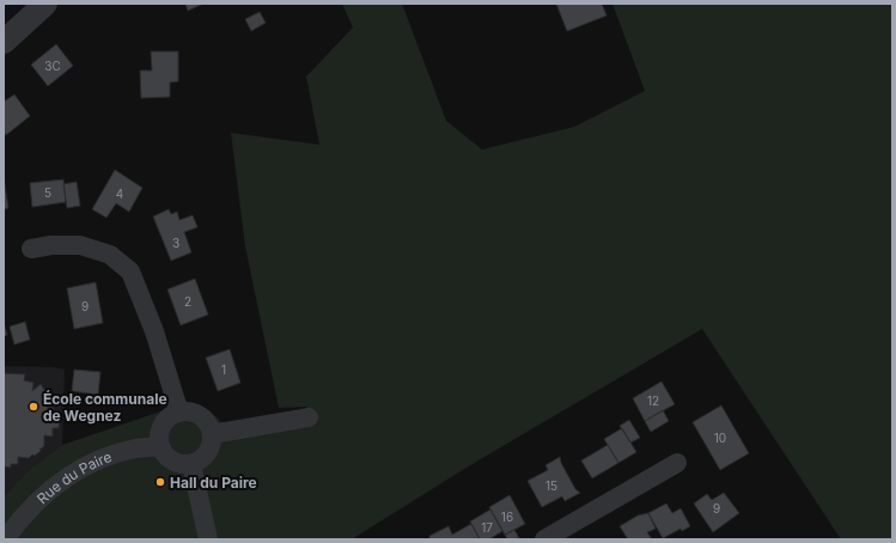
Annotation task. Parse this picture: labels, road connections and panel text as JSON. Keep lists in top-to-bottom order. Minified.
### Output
{"streets":{"street":["Rue du Paire"]},"places":["École communale de Wegnez","Hall du Paire"],"house_numbers":["3C","5","4","3","2","9","1","12","10","15","9","16","17"]}
